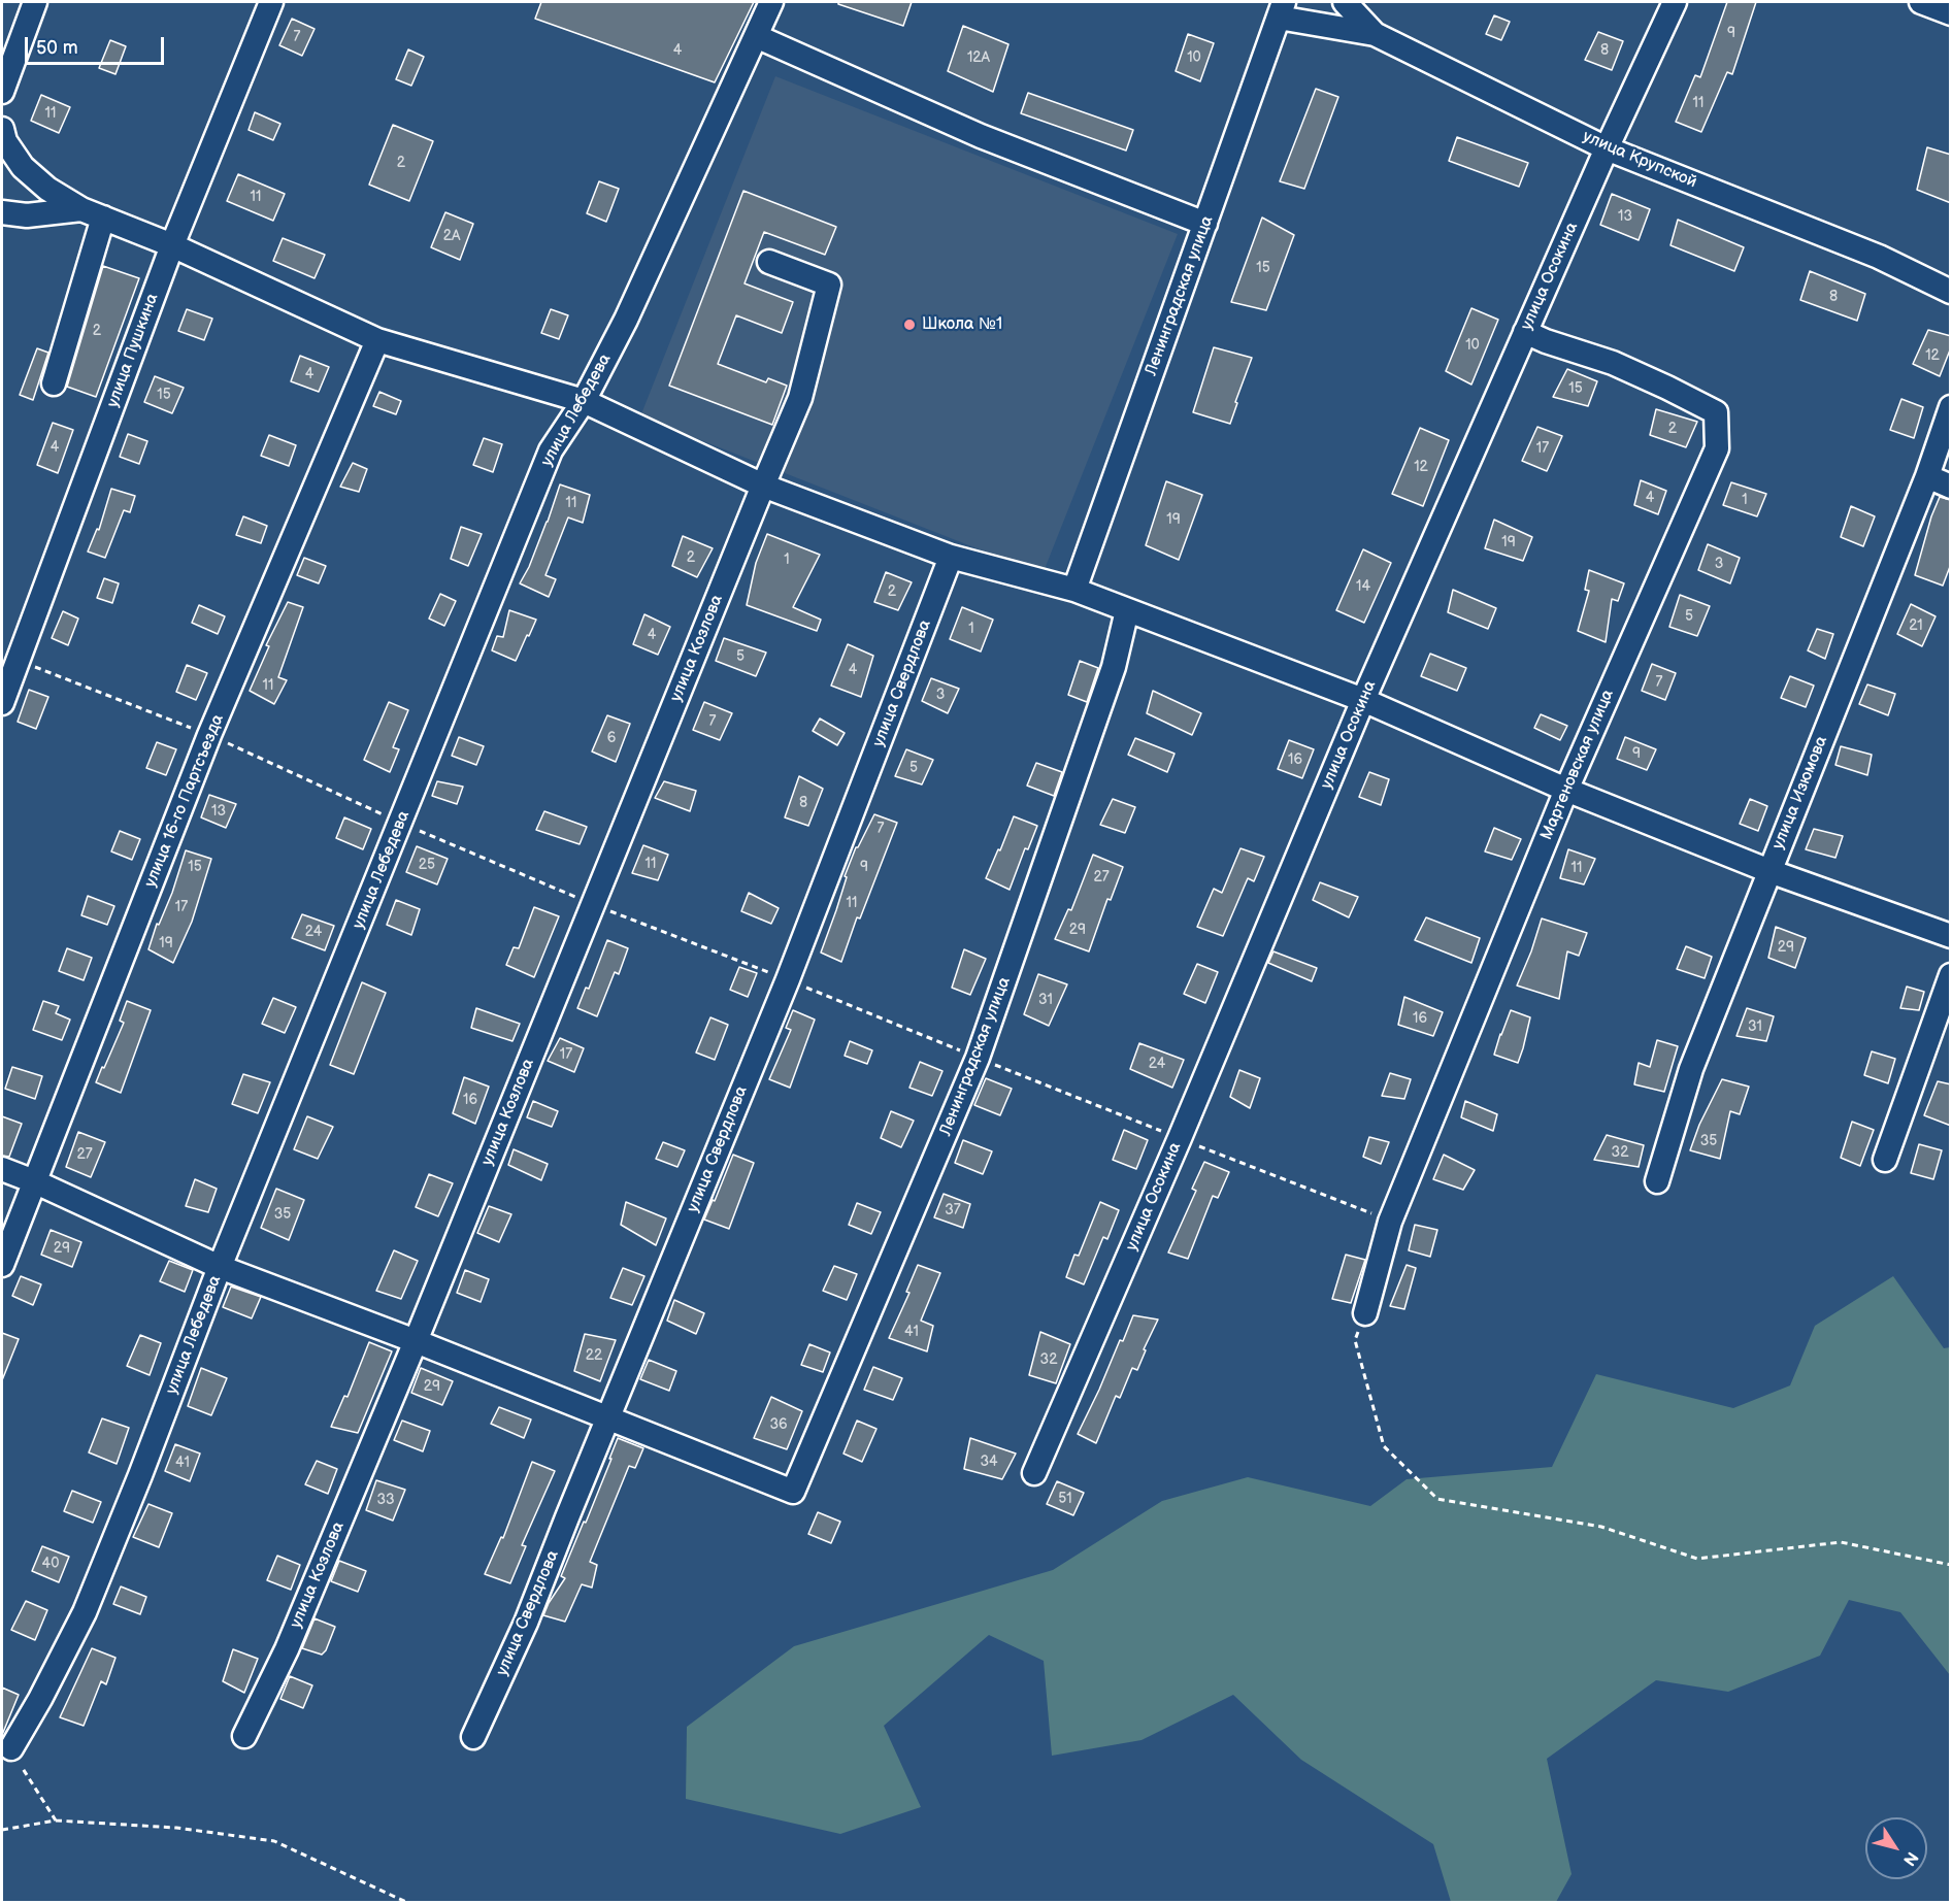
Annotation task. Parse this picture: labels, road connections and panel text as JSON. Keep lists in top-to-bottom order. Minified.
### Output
{"streets":{"street":["улица Крупской","улица Осокина","Ленинградская улица","улица Пушкина","улица Лебедева","улица Козлова","улица Свердлова","Мартеновская улица","улица Изюмова","улица 16-го Партсъезда"]},"crossings":[["улица Крупской","улица Осокина"],["улица Осокина","Мартеновская улица"],["Ленинградская улица","улица Свердлова"]],"places":["Школа №1"],"house_numbers":["9","7","4","8","12А","10","11","11","2","11","13","2А","15","8","2","10","12","4","15","15","2","4","17","12","4","1","11","19","19","2","1","3","14","2","5","21","1","4","5","4","7","11","3","7","6","9","16","5","8","13","7","11","25","15","9","11","27","11","17","29","24","19","29","31","16","31","17","24","16","35","32","27","37","35","29","41","22","32","29","36","34","41","51","33","40"],"scale_bar":"50 m","north":"bottom right"}
